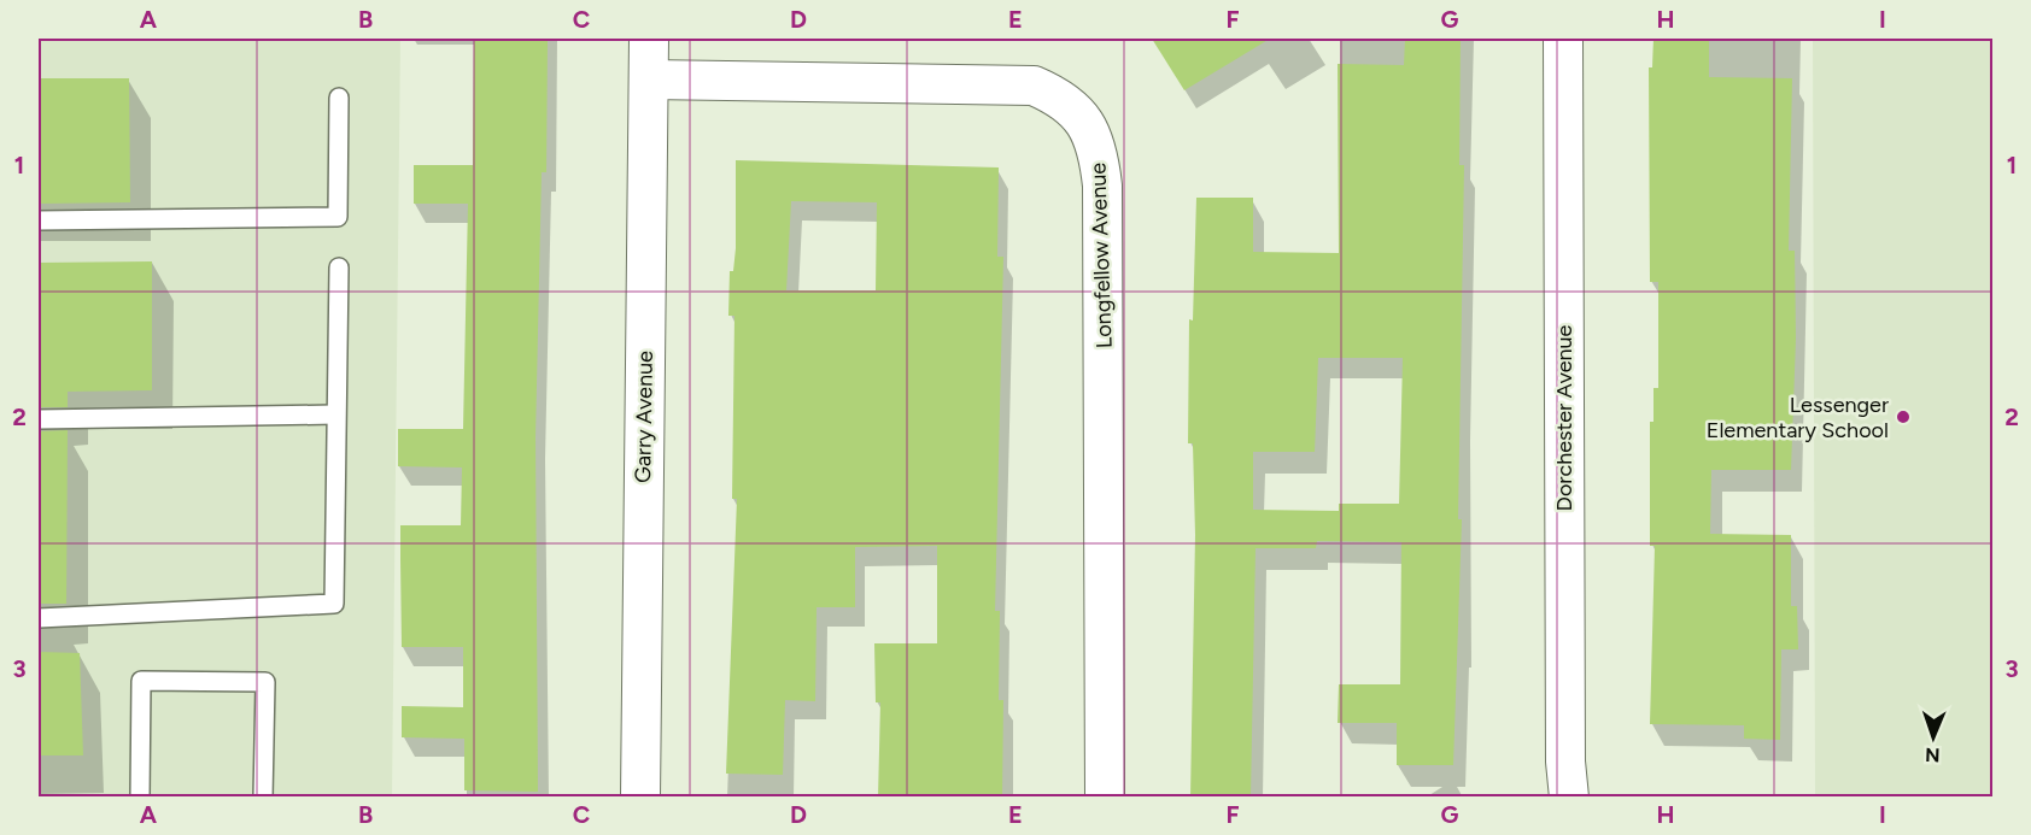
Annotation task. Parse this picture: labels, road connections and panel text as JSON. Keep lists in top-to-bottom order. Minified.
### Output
{"streets":{"street":["Longfellow Avenue","Garry Avenue","Dorchester Avenue"]},"crossings":[["Longfellow Avenue","Garry Avenue"]],"places":["Lessenger Elementary School"],"north":"bottom","grid":{"columns":["A","B","C","D","E","F","G","H","I"],"rows":["1","2","3"]}}
